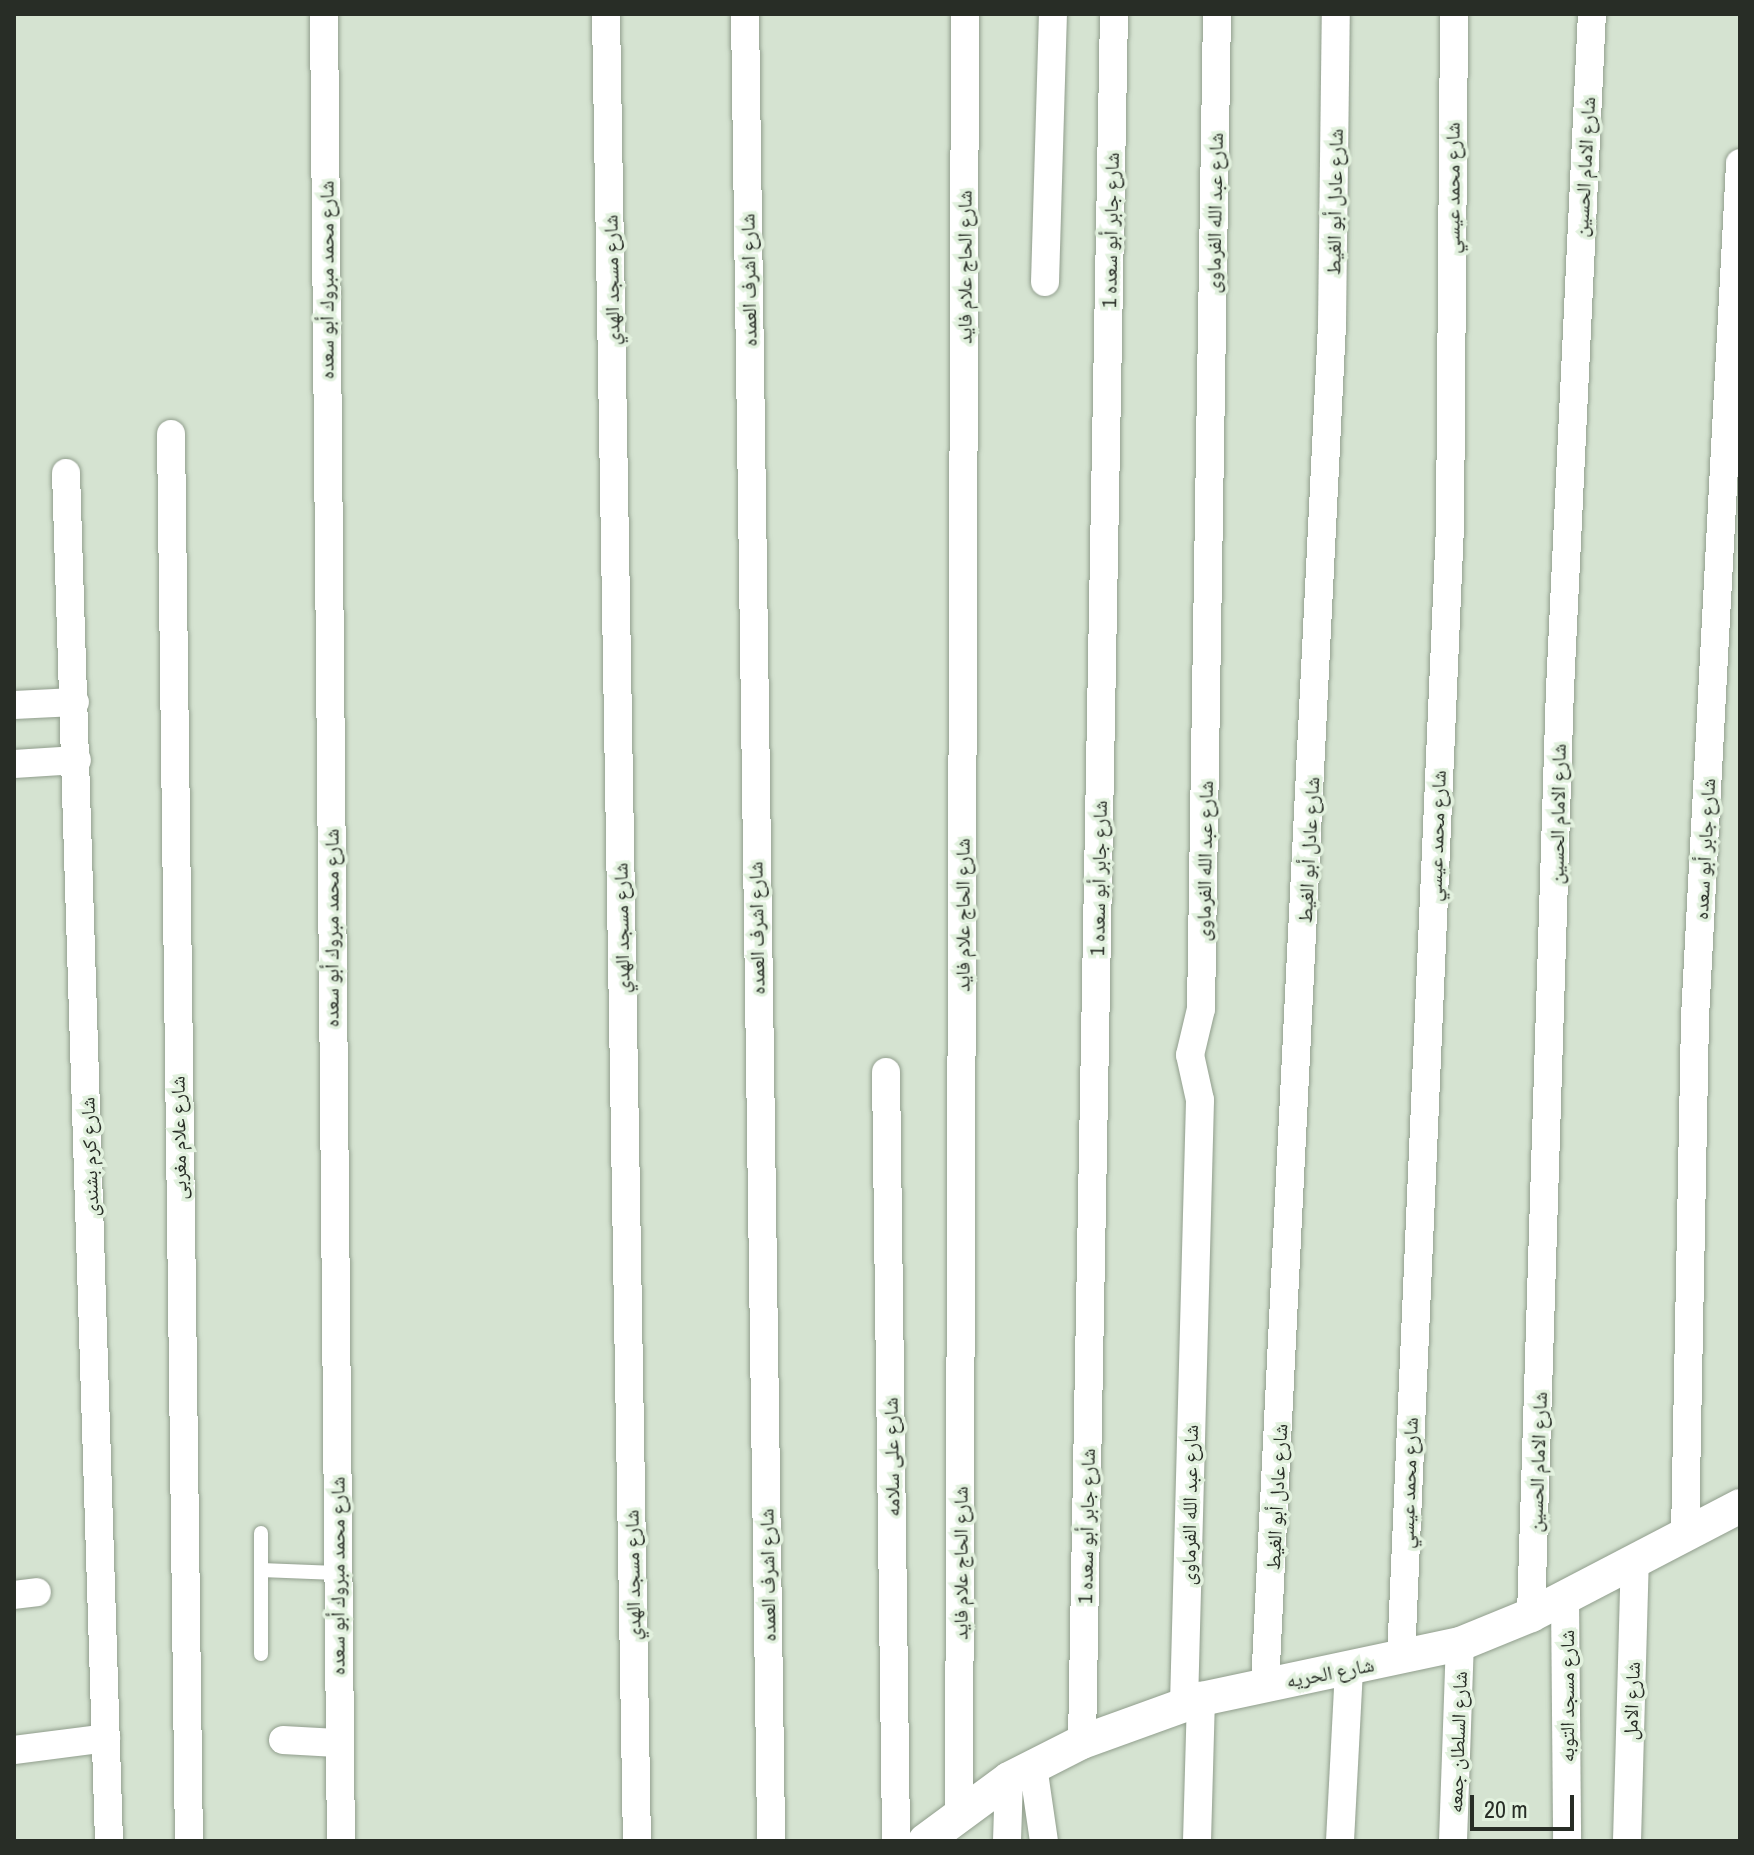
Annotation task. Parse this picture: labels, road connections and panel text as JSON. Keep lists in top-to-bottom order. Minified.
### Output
{"streets":{"street":["شارع الامام الحسين","شارع محمد عيسي","شارع عادل أبو الغيط","شارع عبد الله الفرماوى","شارع جابر أبو سعده 1","شارع الحاج علام فايد","شارع محمد مبروك أبو سعده","شارع مسجد الهدي","شارع اشرف العمده","شارع جابر أبو سعده","شارع علام مغربى","شارع كرم بشندى","شارع على سلامه","شارع الحريه","شارع مسجد التوبه","شارع الامل","شارع السلطان جمعه"]},"crossings":[["شارع الامام الحسين","شارع الحريه"],["شارع محمد عيسي","شارع الحريه"],["شارع عادل أبو الغيط","شارع الحريه"],["شارع عبد الله الفرماوى","شارع الحريه"],["شارع جابر أبو سعده 1","شارع الحريه"],["شارع الحاج علام فايد","شارع الحريه"],["شارع جابر أبو سعده","شارع الحريه"],["شارع الحريه","شارع مسجد التوبه"],["شارع الحريه","شارع الامل"],["شارع الحريه","شارع السلطان جمعه"]],"scale_bar":"20 m"}
